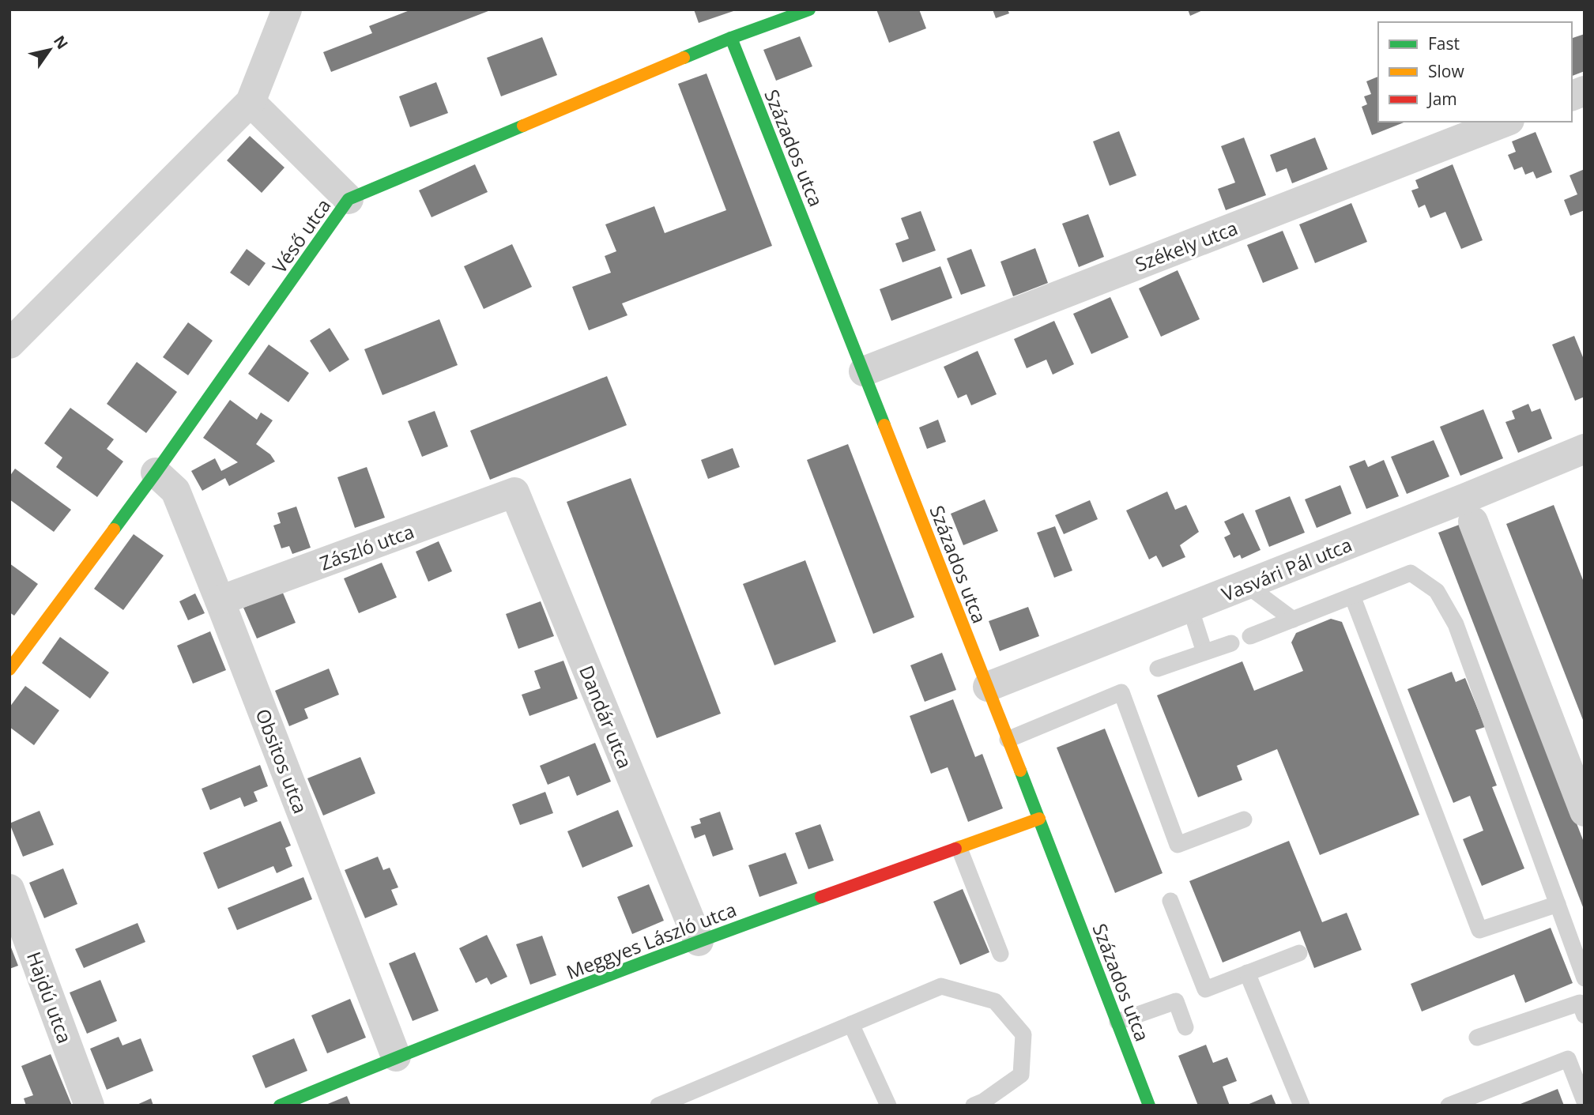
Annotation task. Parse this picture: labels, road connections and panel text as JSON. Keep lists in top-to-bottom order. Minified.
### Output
{"streets":{"street":["Százados utca","Véső utca","Székely utca","Zászló utca","Vasvári Pál utca","Dandár utca","Obsitos utca","Meggyes László utca","Hajdú utca"]},"crossings":[["Százados utca","Véső utca"],["Százados utca","Székely utca"],["Százados utca","Vasvári Pál utca"],["Százados utca","Meggyes László utca"],["Véső utca","Obsitos utca"],["Zászló utca","Dandár utca"],["Zászló utca","Obsitos utca"],["Dandár utca","Meggyes László utca"],["Obsitos utca","Meggyes László utca"]],"legend":["Fast","Slow","Jam"],"north":"top right"}
